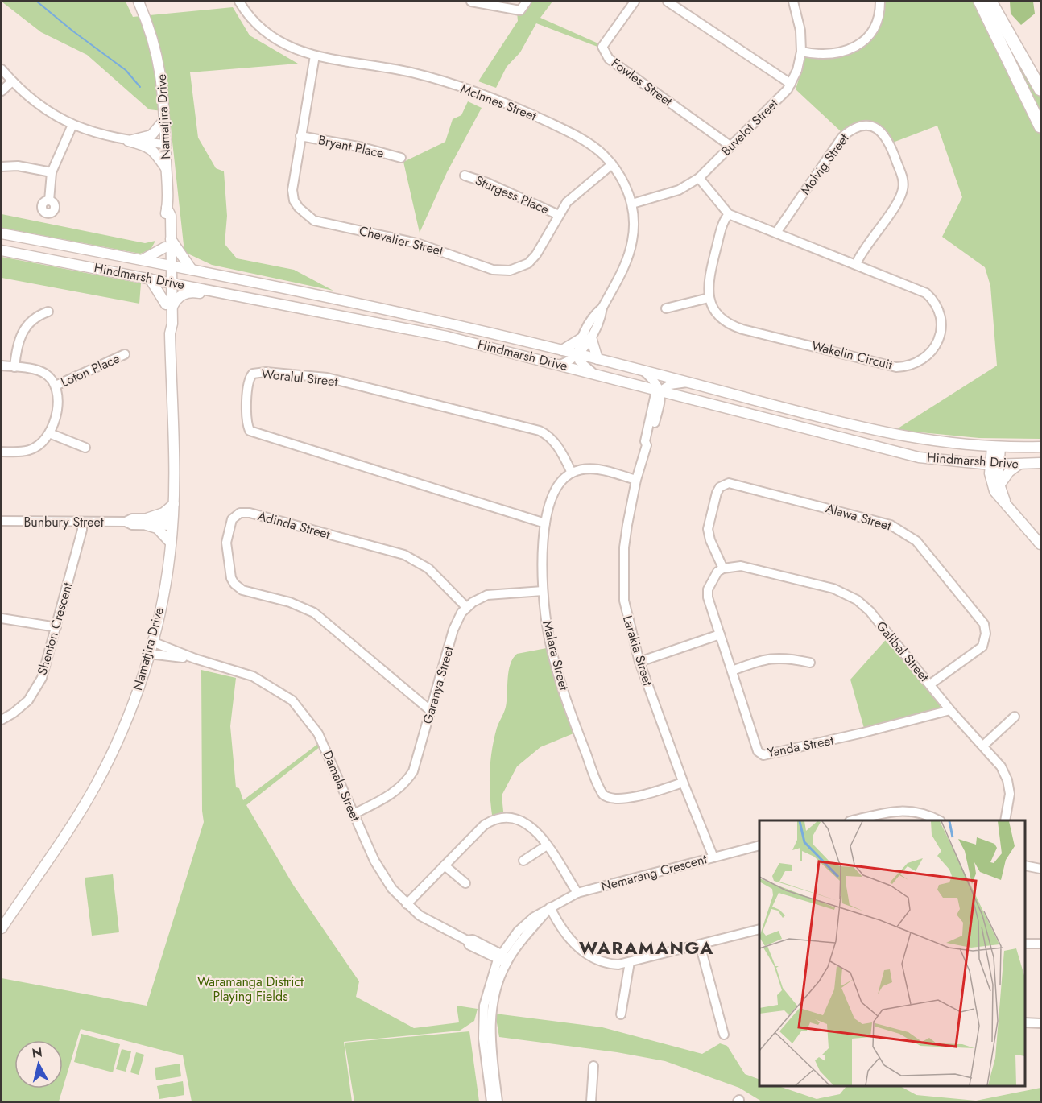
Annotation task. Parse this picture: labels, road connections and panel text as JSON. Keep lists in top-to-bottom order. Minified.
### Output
{"streets":{"main road":["Namatjira Drive","Hindmarsh Drive"],"street":["Fowles Street","McInnes Street","Buvelot Street","Bryant Place","Molvig Street","Sturgess Place","Chevalier Street","Wakelin Circuit","Loton Place","Woralul Street","Alawa Street","Bunbury Street","Adinda Street","Shenton Crescent","Larakia Street","Galibal Street","Malara Street","Garanya Street","Yanda Street","Damala Street","Nemarang Crescent"]},"crossings":[["Fowles Street","Buvelot Street"],["McInnes Street","Buvelot Street"],["McInnes Street","Chevalier Street"],["McInnes Street","Hindmarsh Drive"],["Namatjira Drive","Hindmarsh Drive"],["Namatjira Drive","Bunbury Street"],["Namatjira Drive","Damala Street"],["Buvelot Street","Wakelin Circuit"],["Bryant Place","Chevalier Street"],["Molvig Street","Wakelin Circuit"],["Sturgess Place","Chevalier Street"],["Hindmarsh Drive","Larakia Street"],["Woralul Street","Malara Street"],["Alawa Street","Galibal Street"],["Alawa Street","Yanda Street"],["Bunbury Street","Shenton Crescent"],["Adinda Street","Garanya Street"],["Larakia Street","Malara Street"],["Larakia Street","Nemarang Crescent"],["Galibal Street","Yanda Street"],["Garanya Street","Damala Street"],["Damala Street","Nemarang Crescent"]],"districts":["WARAMANGA"],"parks":["Waramanga District Playing Fields"],"north":"top"}
